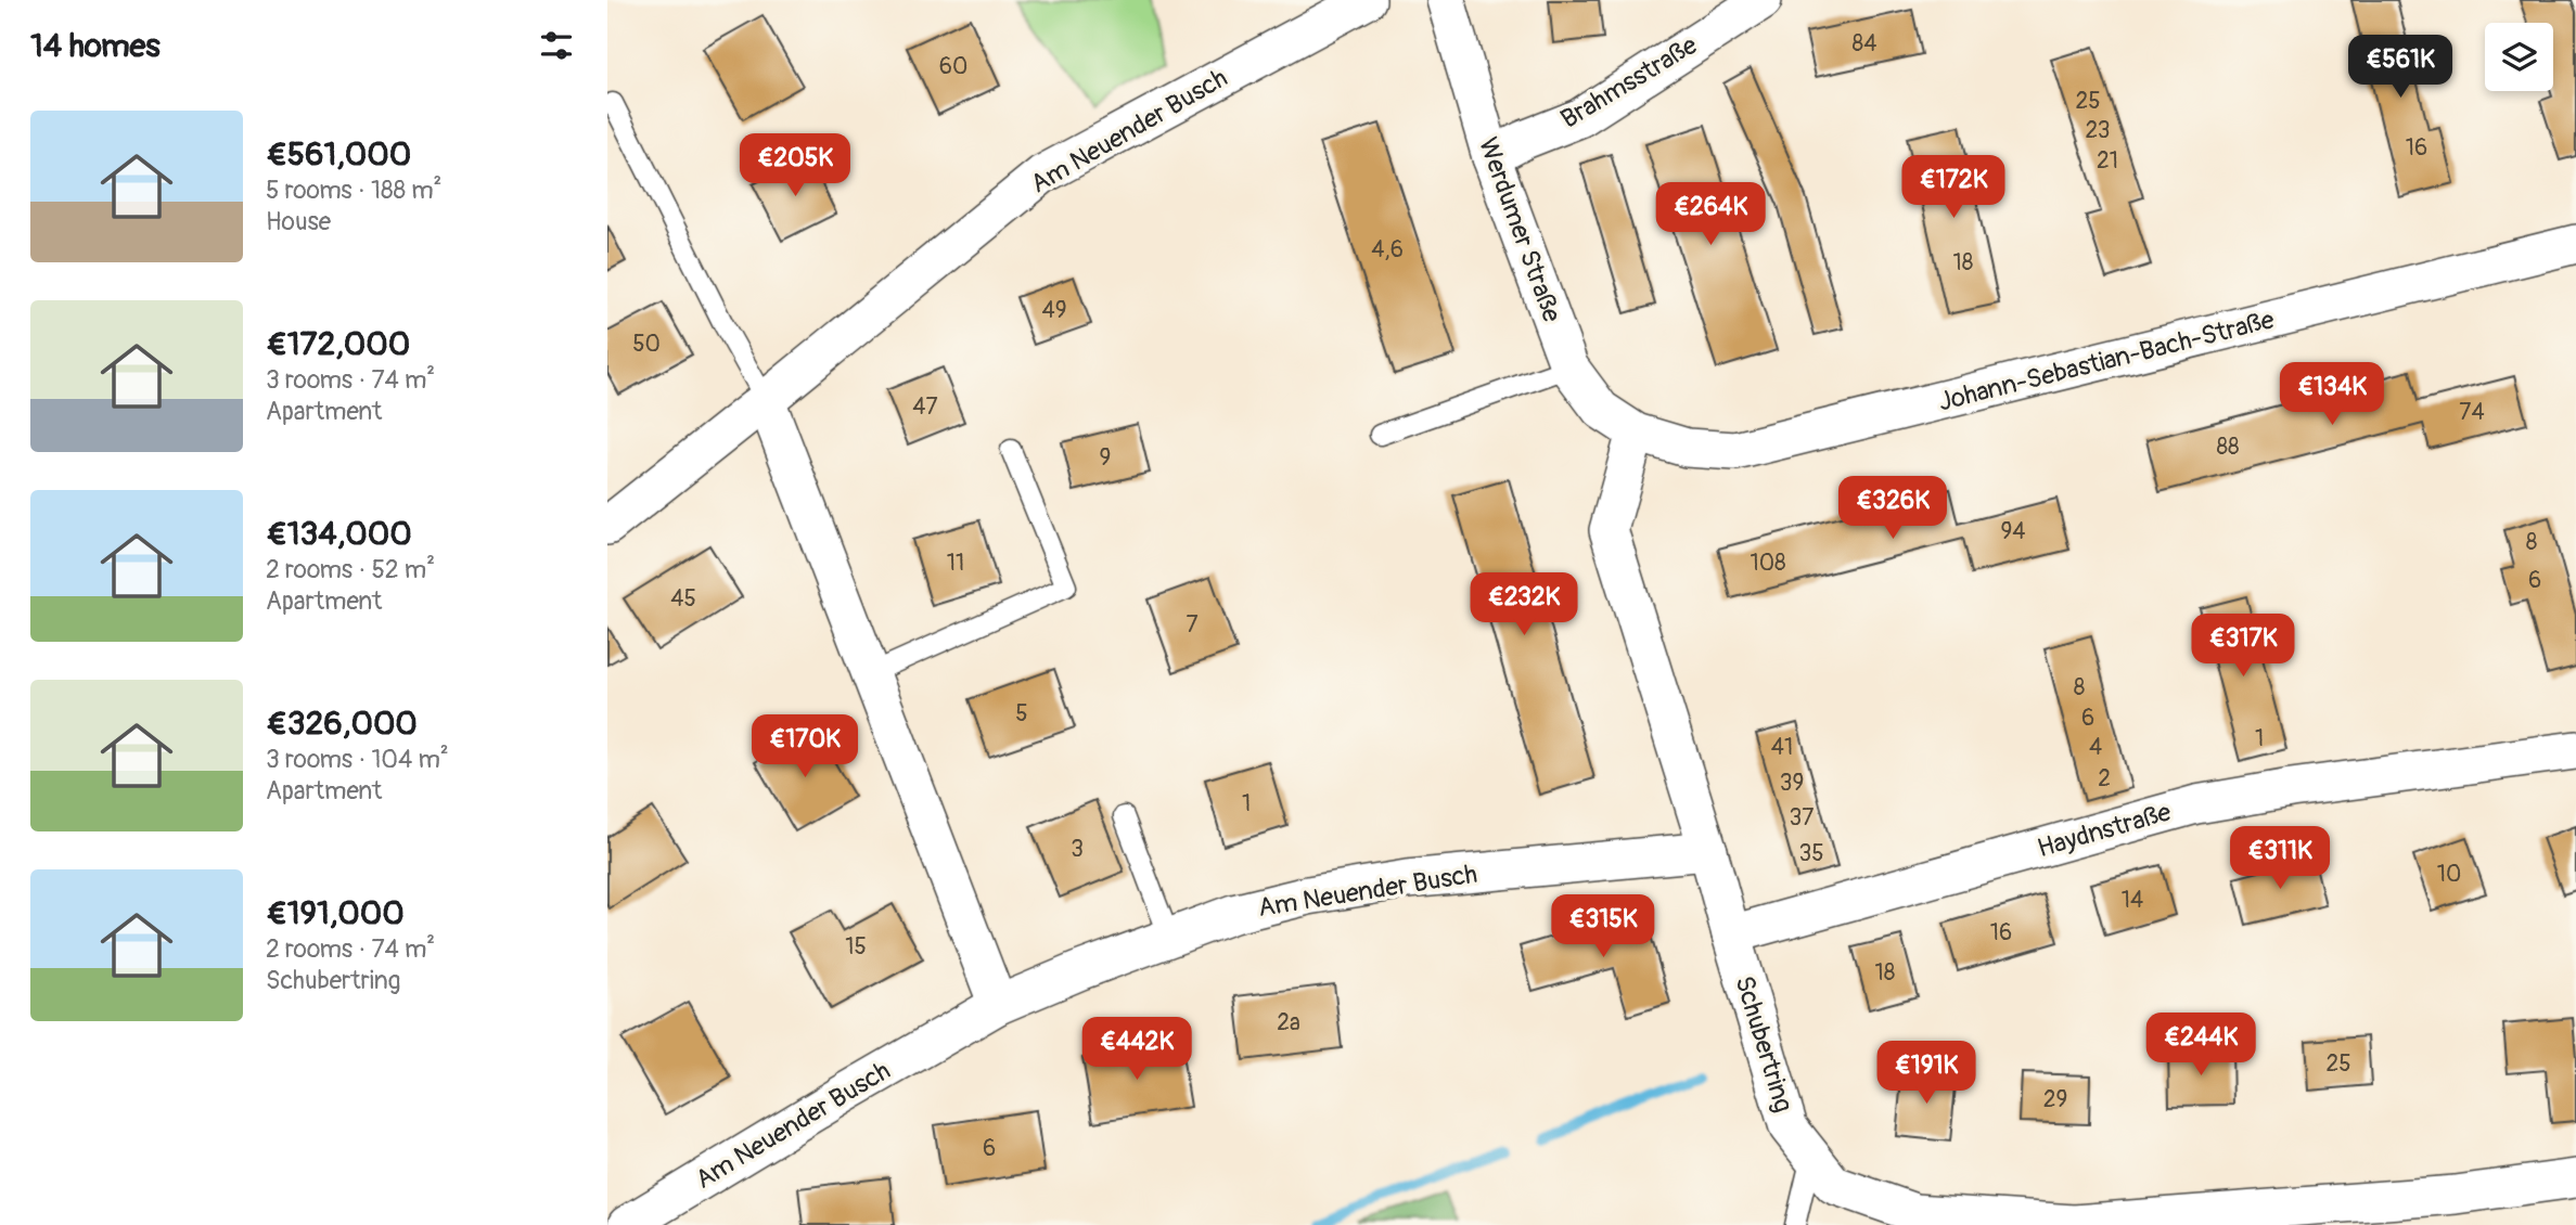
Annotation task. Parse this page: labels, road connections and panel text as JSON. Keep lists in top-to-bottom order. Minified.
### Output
{"streets":{"street":["Brahmsstraße","Am Neuender Busch","Werdumer Straße","Johann-Sebastian-Bach-Straße","Haydnstraße","Schubertring"]},"crossings":[["Brahmsstraße","Werdumer Straße"],["Am Neuender Busch","Schubertring"],["Werdumer Straße","Johann-Sebastian-Bach-Straße"],["Werdumer Straße","Schubertring"],["Johann-Sebastian-Bach-Straße","Schubertring"],["Haydnstraße","Schubertring"]],"house_numbers":["84","60","25","23","16","21","4,6","18","49","50","47","74","88","9","94","8","11","108","6","45","7","8","5","6","1","41","4","2","39","1","37","3","35","10","14","16","15","18","2a","25","29","6"],"page":{"heading":"14 homes","price":["€561K","€205K","€172K","€264K","€134K","€326K","€232K","€317K","€170K","€311K","€315K","€244K","€442K","€191K"],"list":[{"name":"€561,000","note":"5 rooms · 188 m² · House"},{"name":"€172,000","note":"3 rooms · 74 m² · Apartment"},{"name":"€134,000","note":"2 rooms · 52 m² · Apartment"},{"name":"€326,000","note":"3 rooms · 104 m² · Apartment"},{"name":"€191,000","note":"2 rooms · 74 m² · Schubertring"}]}}
